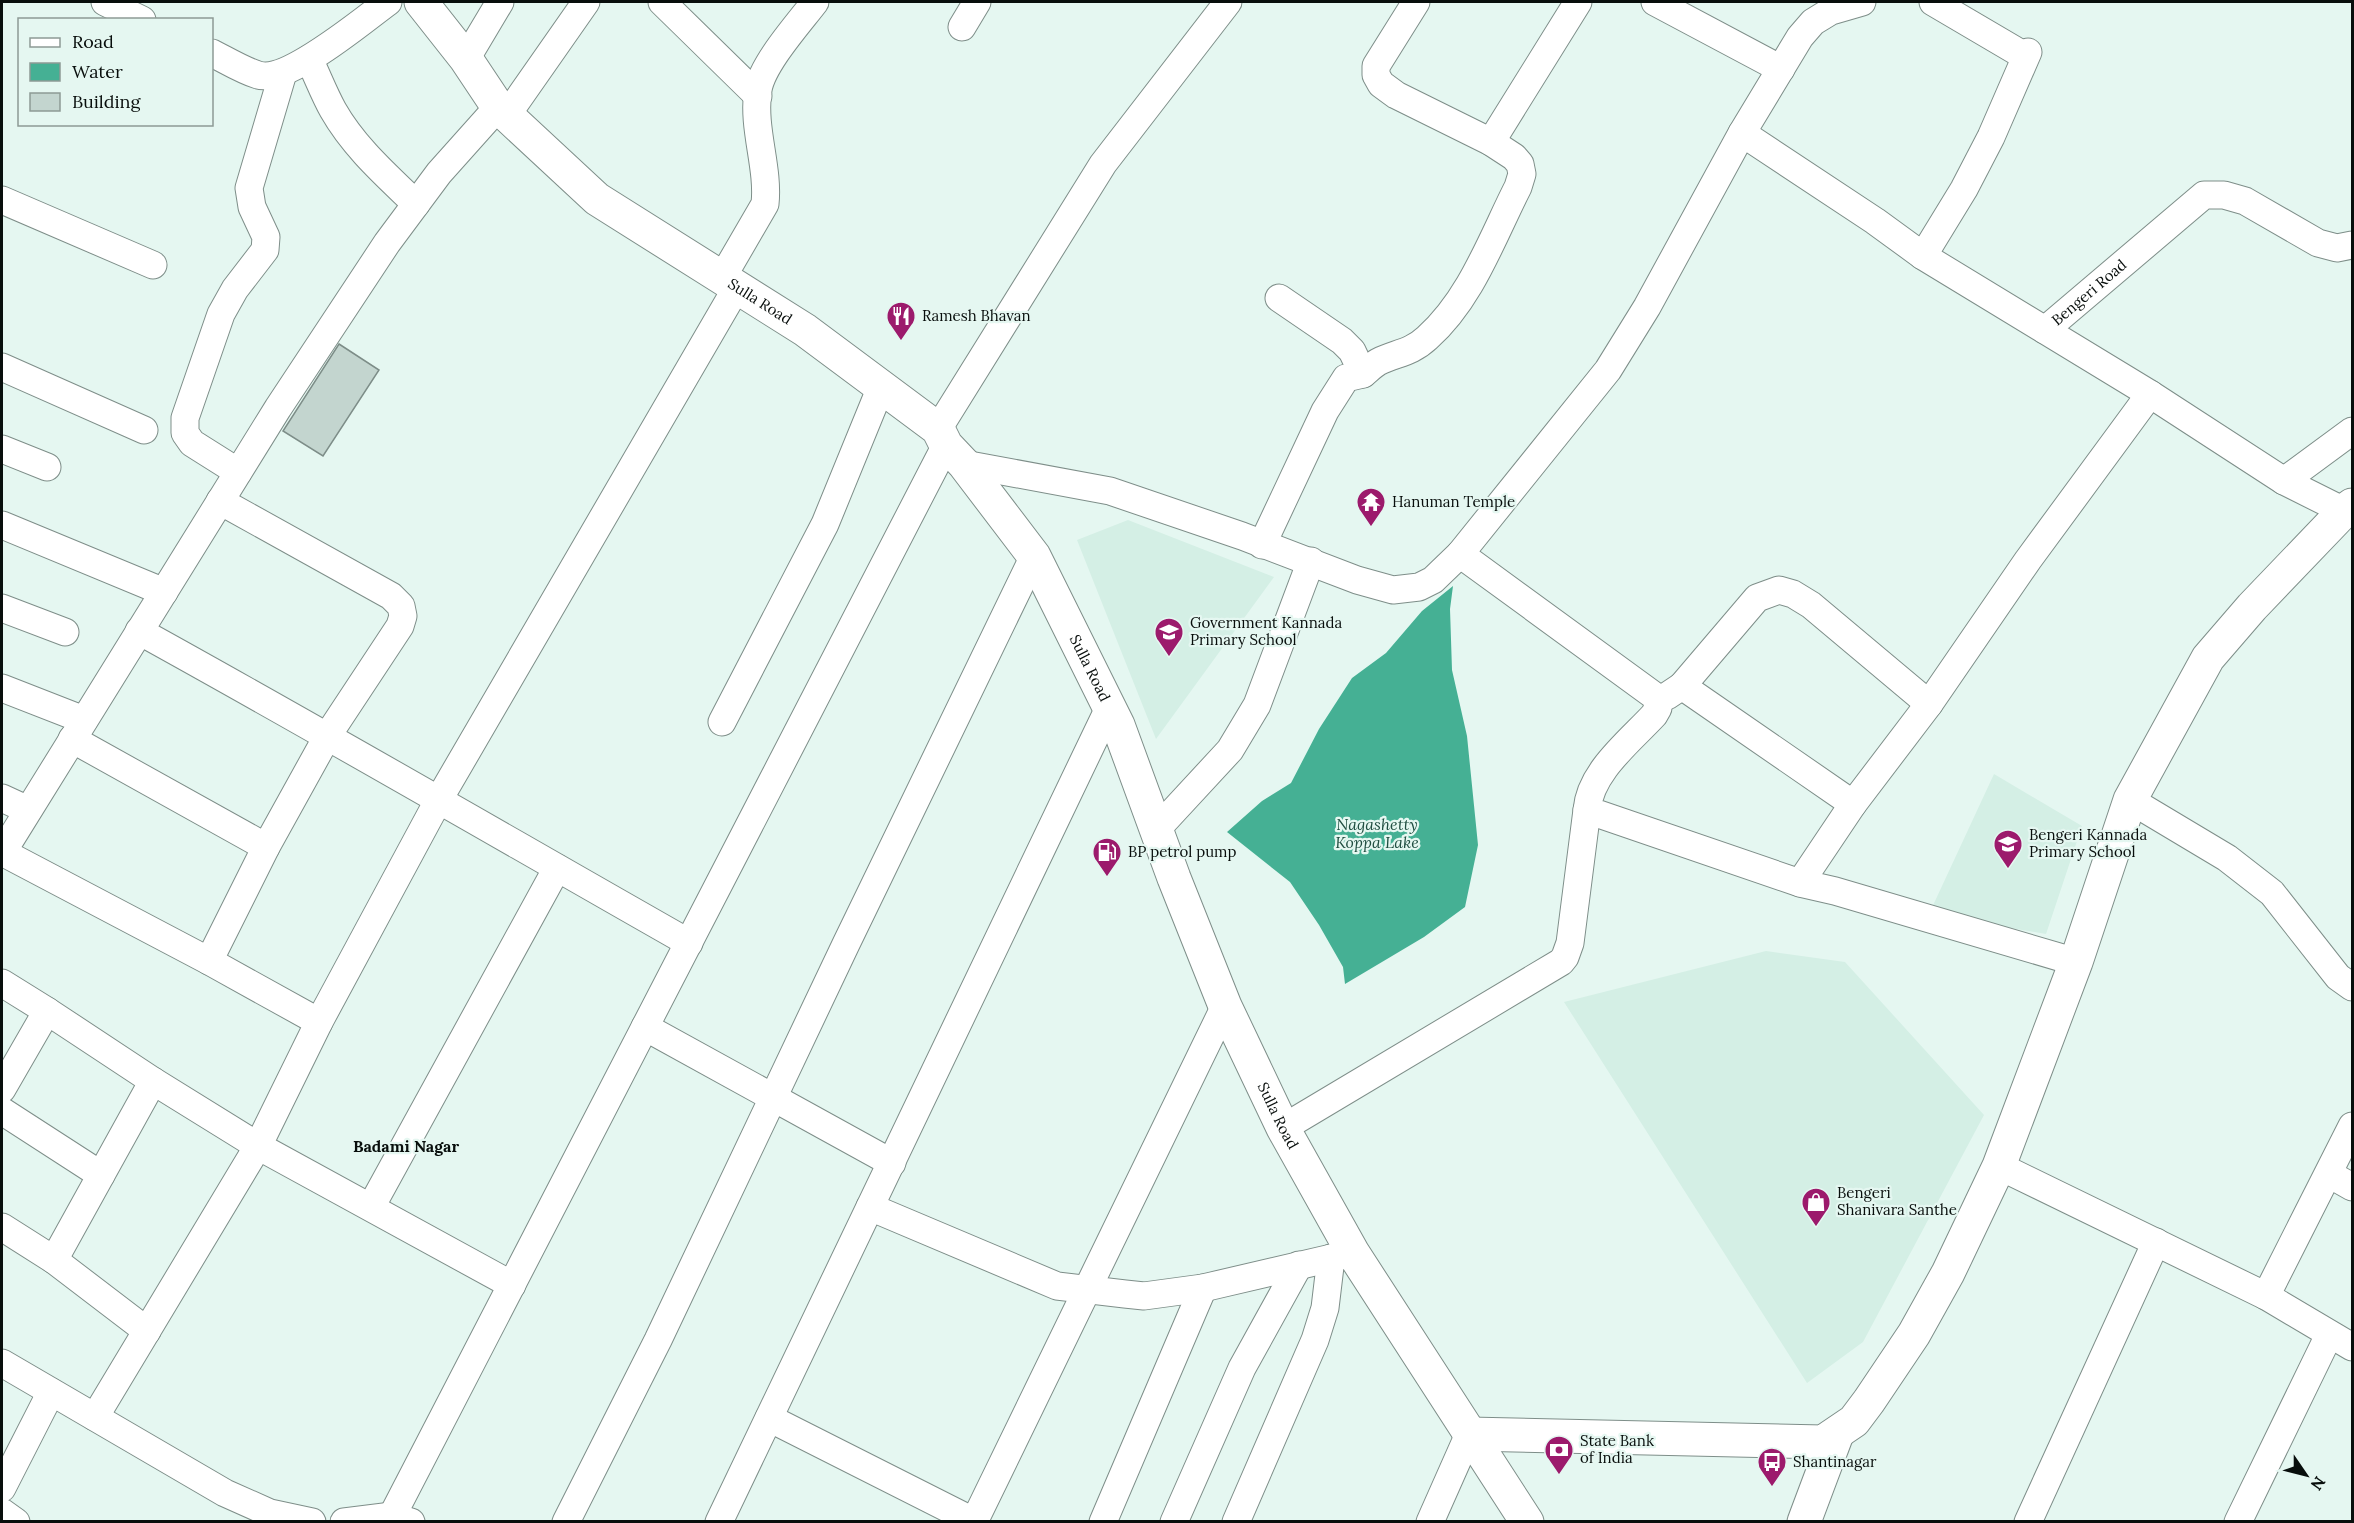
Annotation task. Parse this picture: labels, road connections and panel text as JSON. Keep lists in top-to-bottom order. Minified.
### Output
{"streets":{"main road":["Sulla Road"],"street":["Bengeri Road"]},"districts":["Badami Nagar"],"water":["Nagashetty Koppa Lake"],"places":{"restaurant":["Ramesh Bhavan"],"temple":["Hanuman Temple"],"school or university":["Government Kannada Primary School","Bengeri Kannada Primary School"],"fuel station":["BP petrol pump"],"shop":["Bengeri Shanivara Santhe"],"bank":["State Bank of India"],"bus stop":["Shantinagar"]},"legend":["Road","Water","Building"],"north":"bottom right"}
